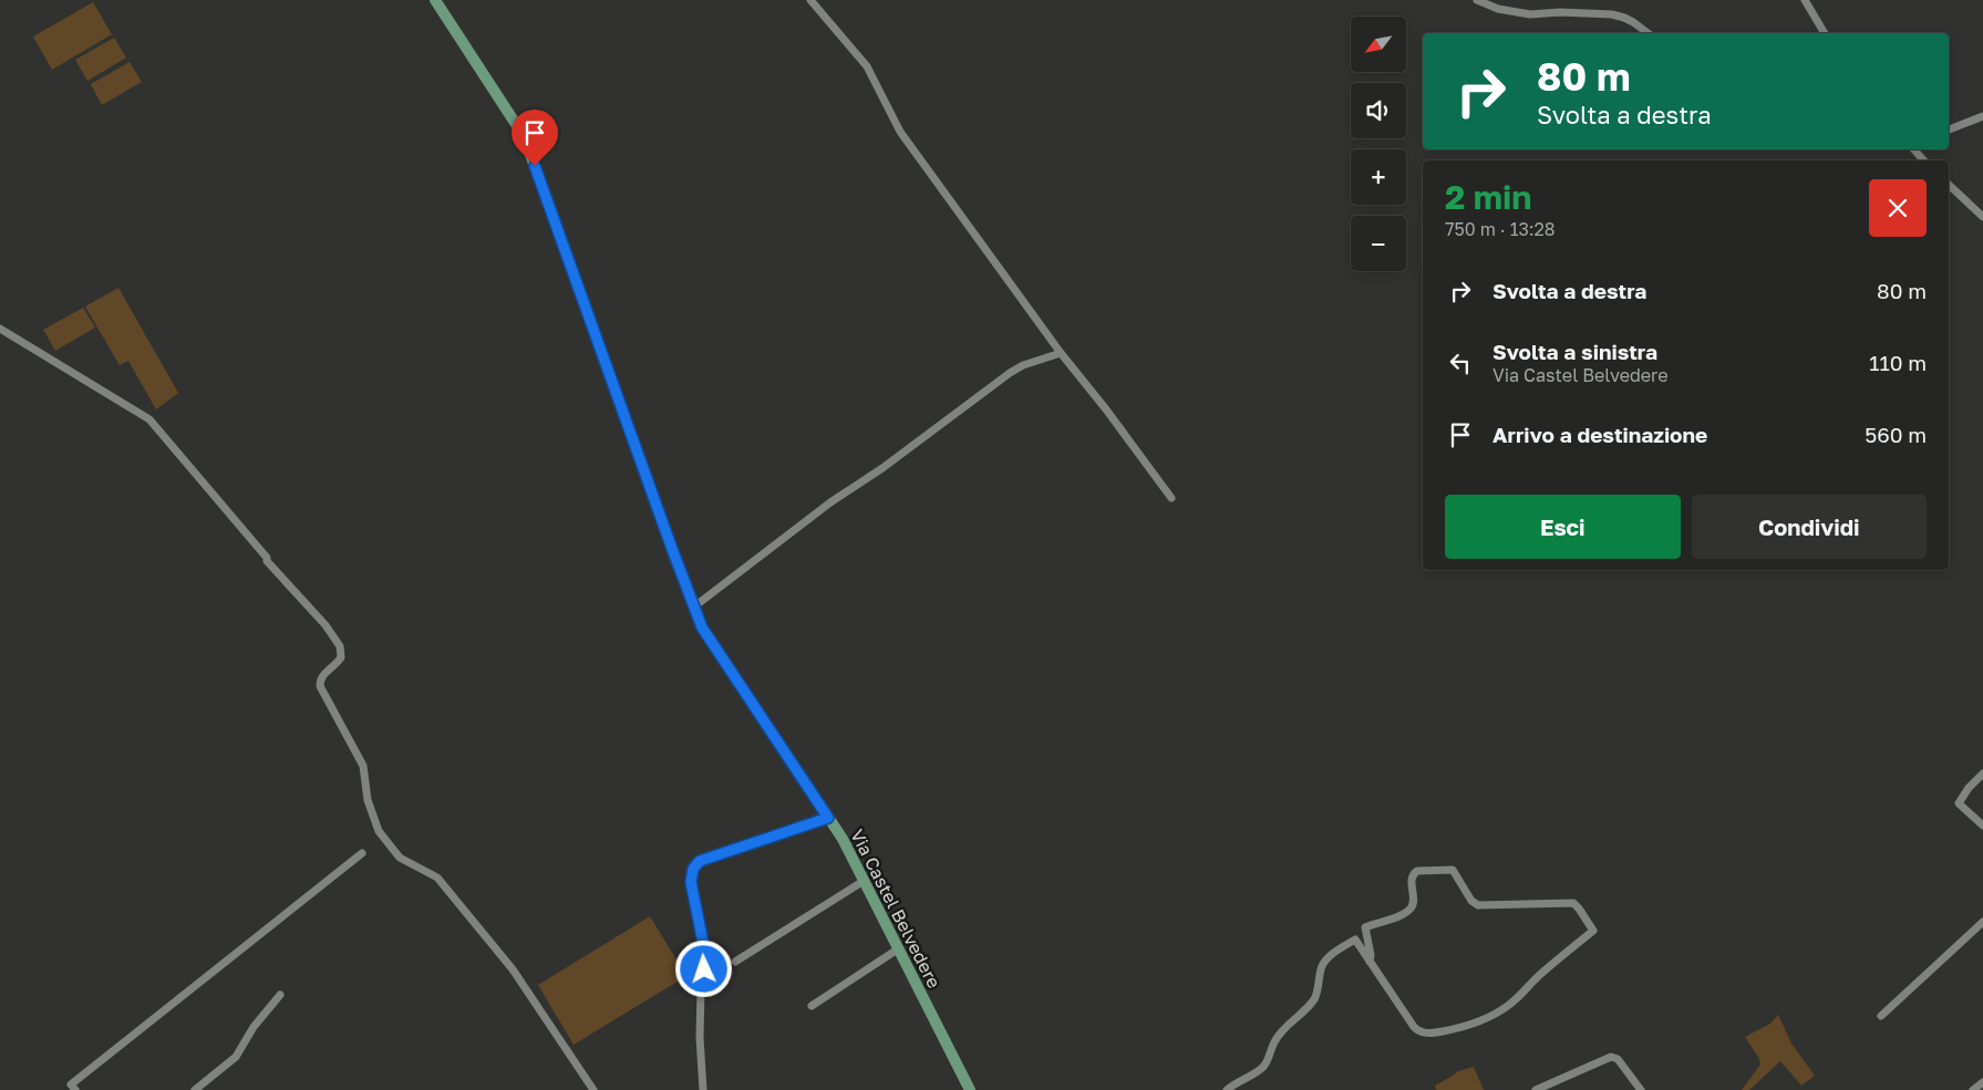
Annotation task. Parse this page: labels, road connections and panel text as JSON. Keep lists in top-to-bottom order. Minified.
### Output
{"streets":{"street":["Via Castel Belvedere"]},"north":"bottom left","page":{"map_buttons":["+","−"],"turn":["80 m","Svolta a destra"],"heading":["2 min","750 m · 13:28"],"list":[{"name":"Svolta a destra","value":"80 m"},{"name":"Svolta a sinistra","note":"Via Castel Belvedere","value":"110 m"},{"name":"Arrivo a destinazione","value":"560 m"}],"buttons":["Esci","Condividi"]}}
